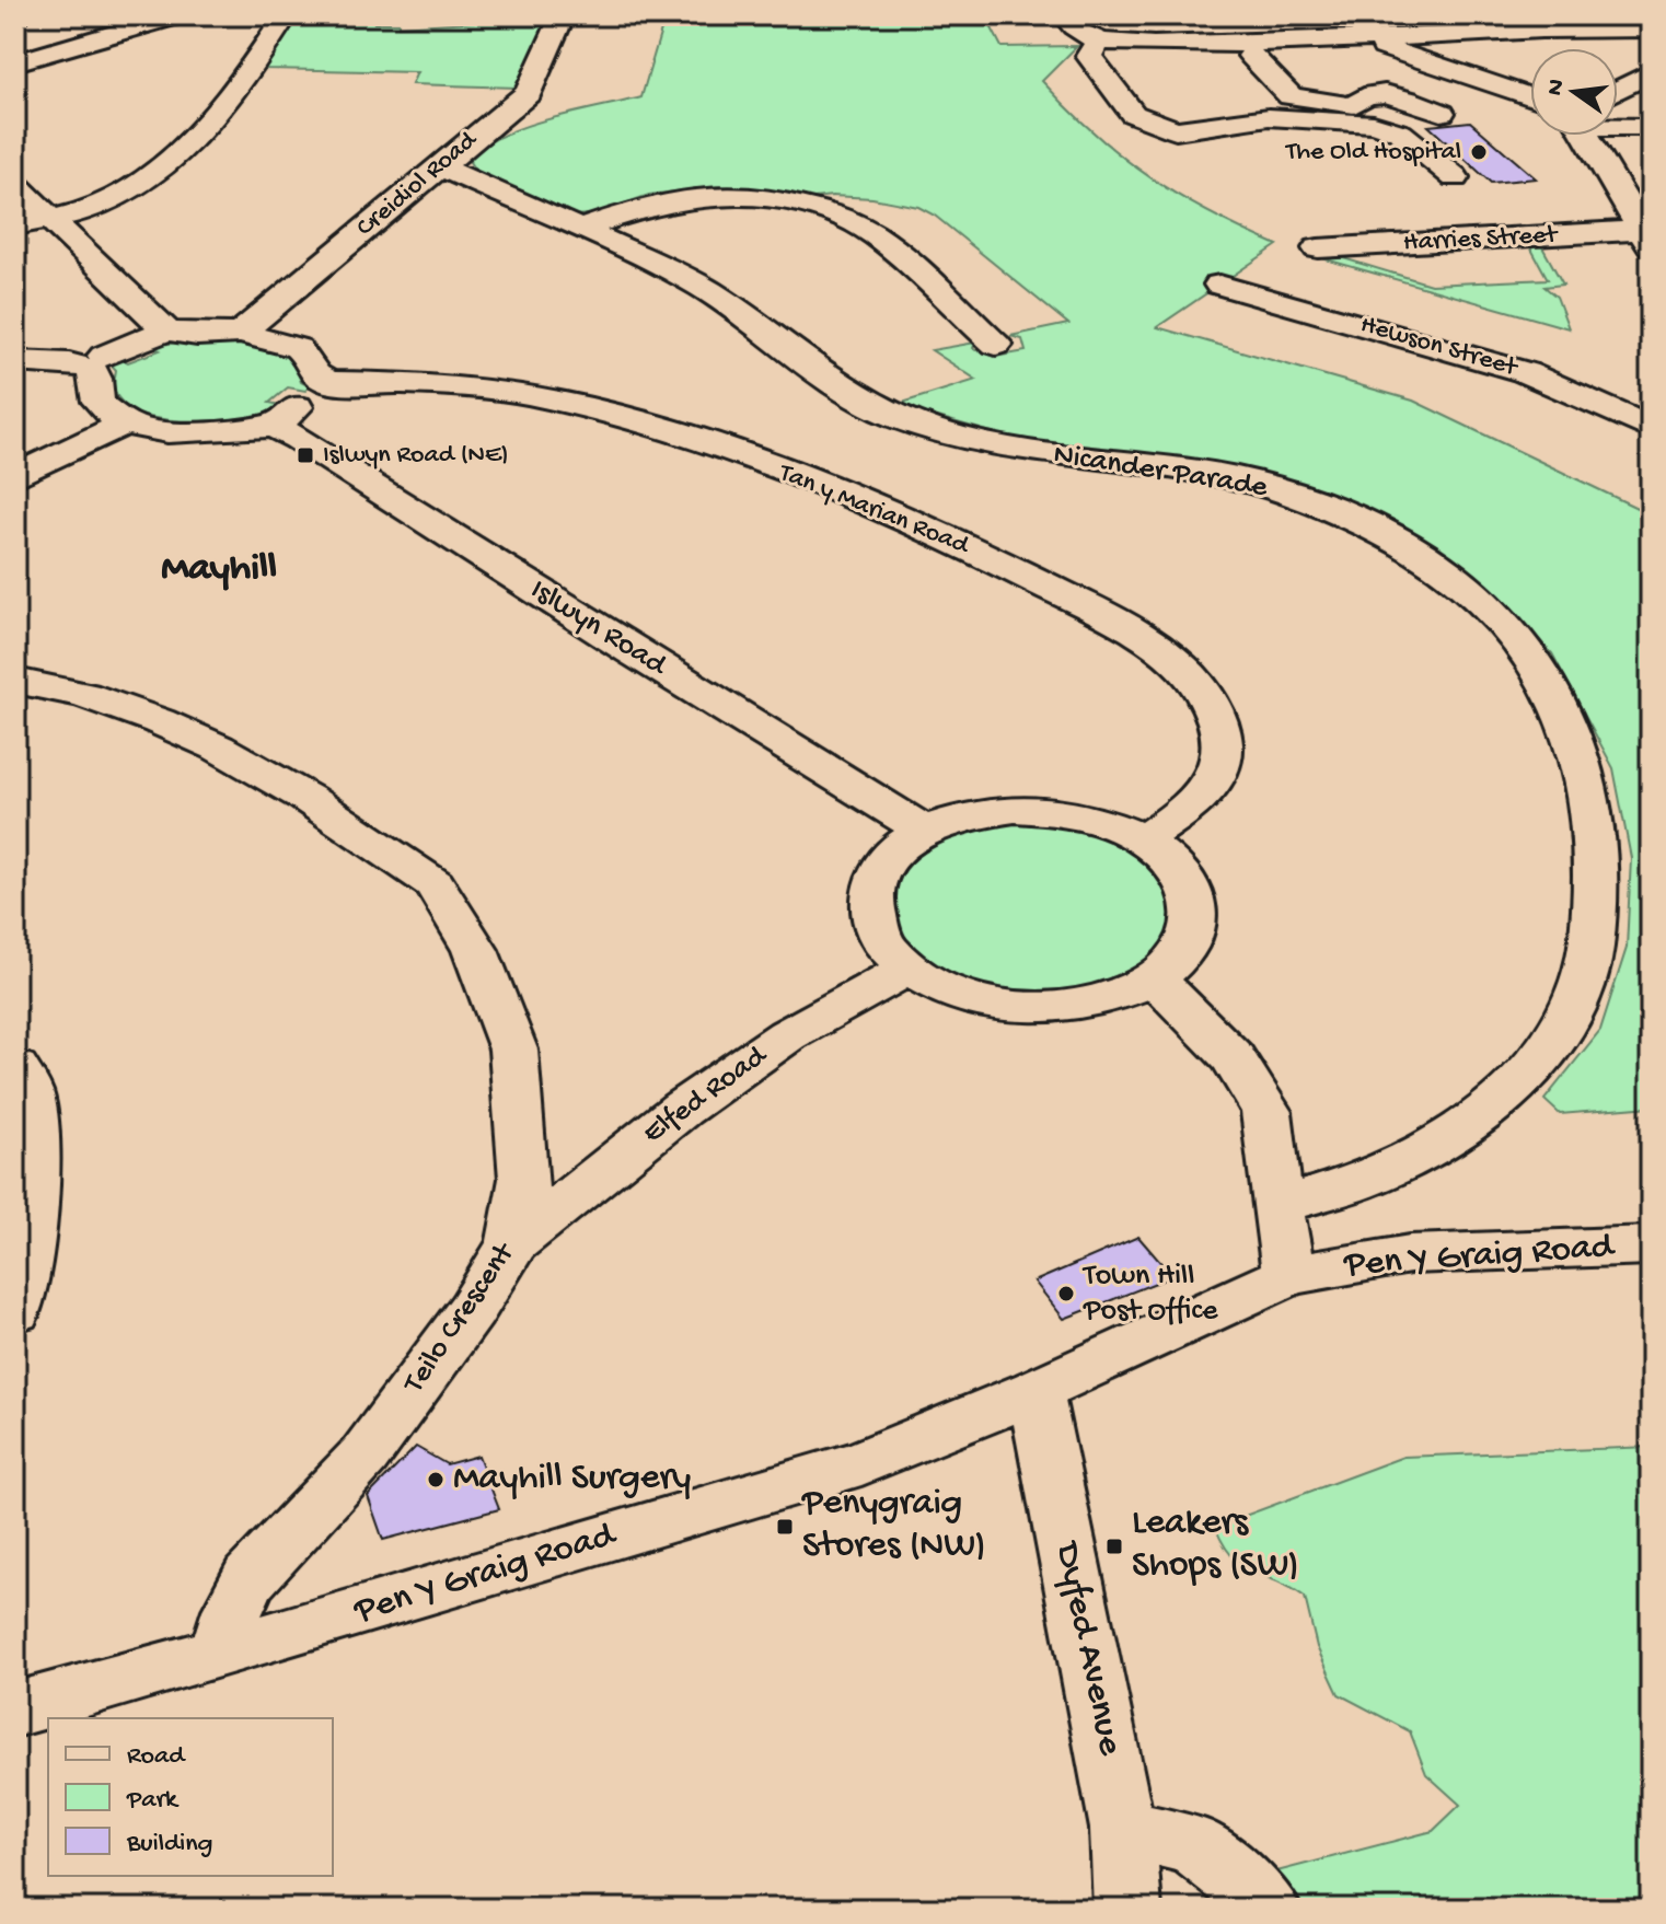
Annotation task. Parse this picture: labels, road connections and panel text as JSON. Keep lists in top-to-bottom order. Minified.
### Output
{"streets":{"street":["Creidiol Road","Harries Street","Hewson Street","Nicander Parade","Tan y Marian Road","Islwyn Road","Elfed Road","Pen Y Graig Road","Teilo Crescent","Dyfed Avenue"]},"crossings":[["Creidiol Road","Nicander Parade"],["Tan y Marian Road","Islwyn Road"],["Tan y Marian Road","Elfed Road"],["Islwyn Road","Elfed Road"],["Elfed Road","Teilo Crescent"],["Pen Y Graig Road","Teilo Crescent"],["Pen Y Graig Road","Dyfed Avenue"]],"districts":["Mayhill"],"places":{"other":["The Old Hospital","Town Hill Post Office","Mayhill Surgery"],"transit":["Islwyn Road (NE)","Penygraig Stores (NW)","Leakers Shops (SW)"]},"legend":["Road","Park","Building"],"north":"left"}
